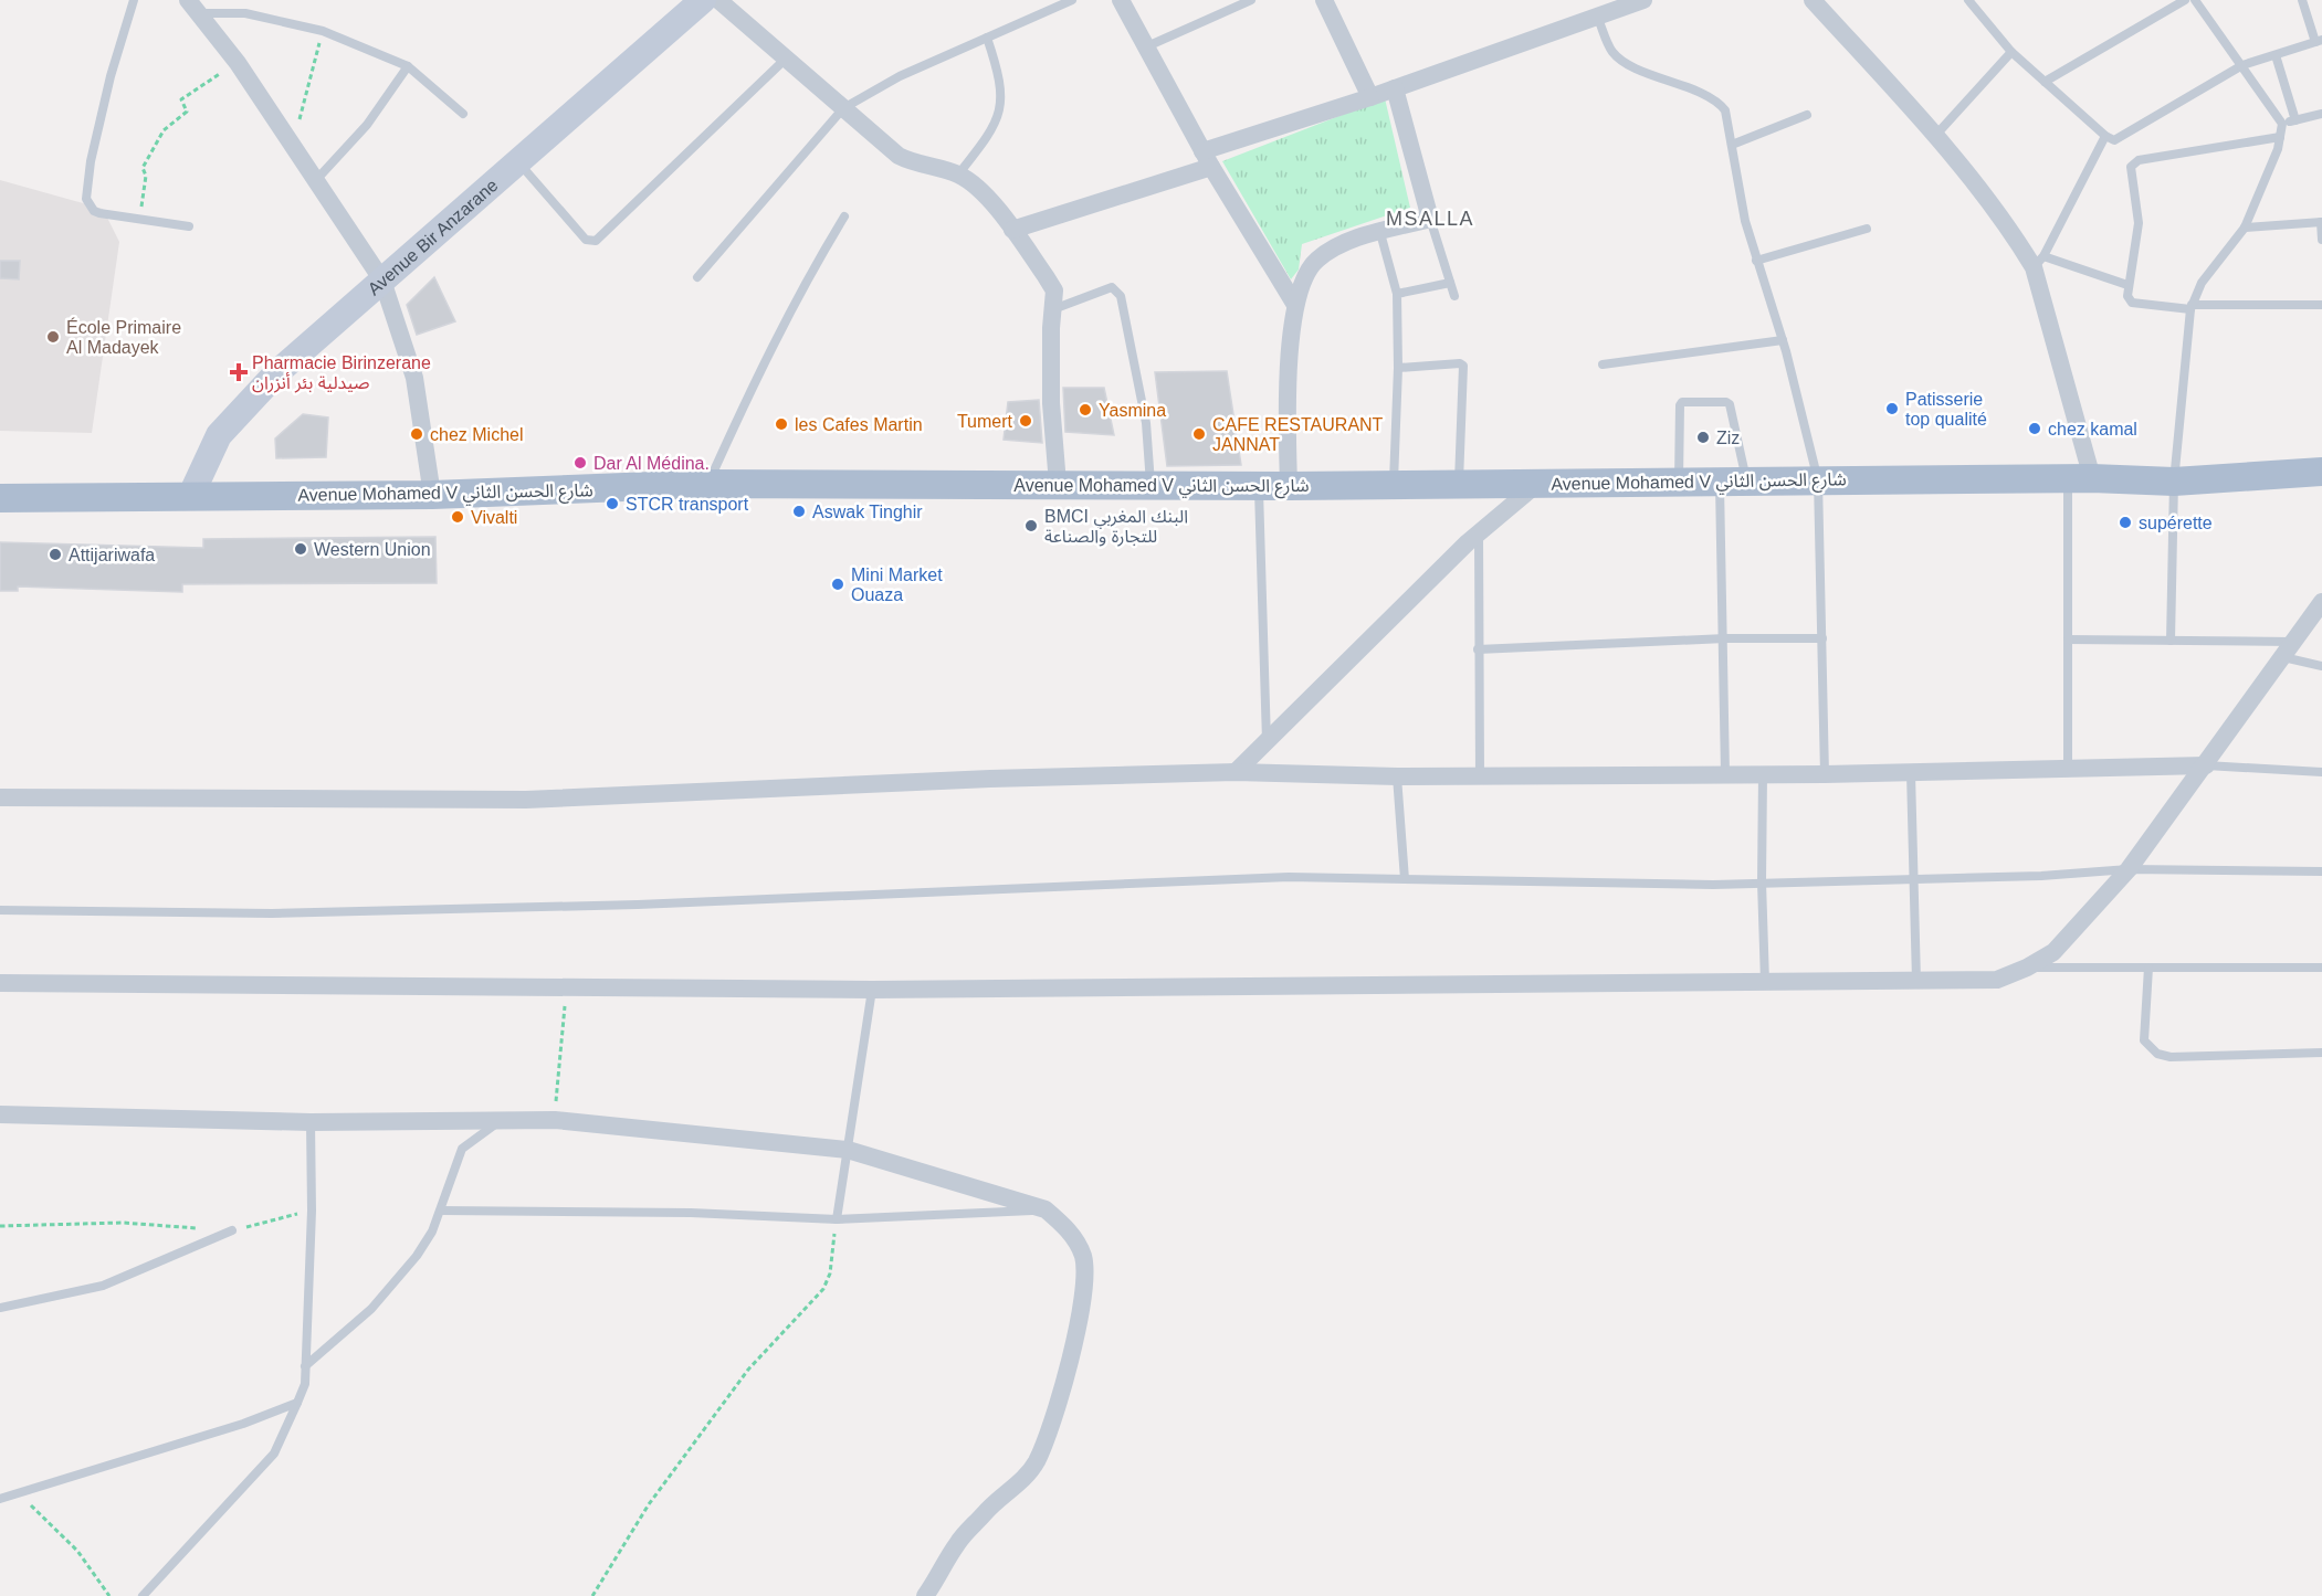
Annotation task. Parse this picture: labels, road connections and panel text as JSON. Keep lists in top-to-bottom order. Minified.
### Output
{"streets":{"main road":["Avenue Mohamed V شارع الحسن الثاني"],"street":["Avenue Bir Anzarane"]},"crossings":[["Avenue Bir Anzarane","Avenue Mohamed V شارع الحسن الثاني"]],"districts":["MSALLA"],"places":{"other":["École Primaire Al Madayek","Patisserie top qualité","Yasmina","Tumert","les Cafes Martin","chez kamal","chez Michel","CAFE RESTAURANT JANNAT","Ziz","Dar Al Médina.","STCR transport","Aswak Tinghir","Vivalti","supérette","BMCI البنك المغربي للتجارة والصناعة","Western Union","Attijariwafa","Mini Market Ouaza"],"health":["Pharmacie Birinzerane صيدلية بئر أنزران"]}}
